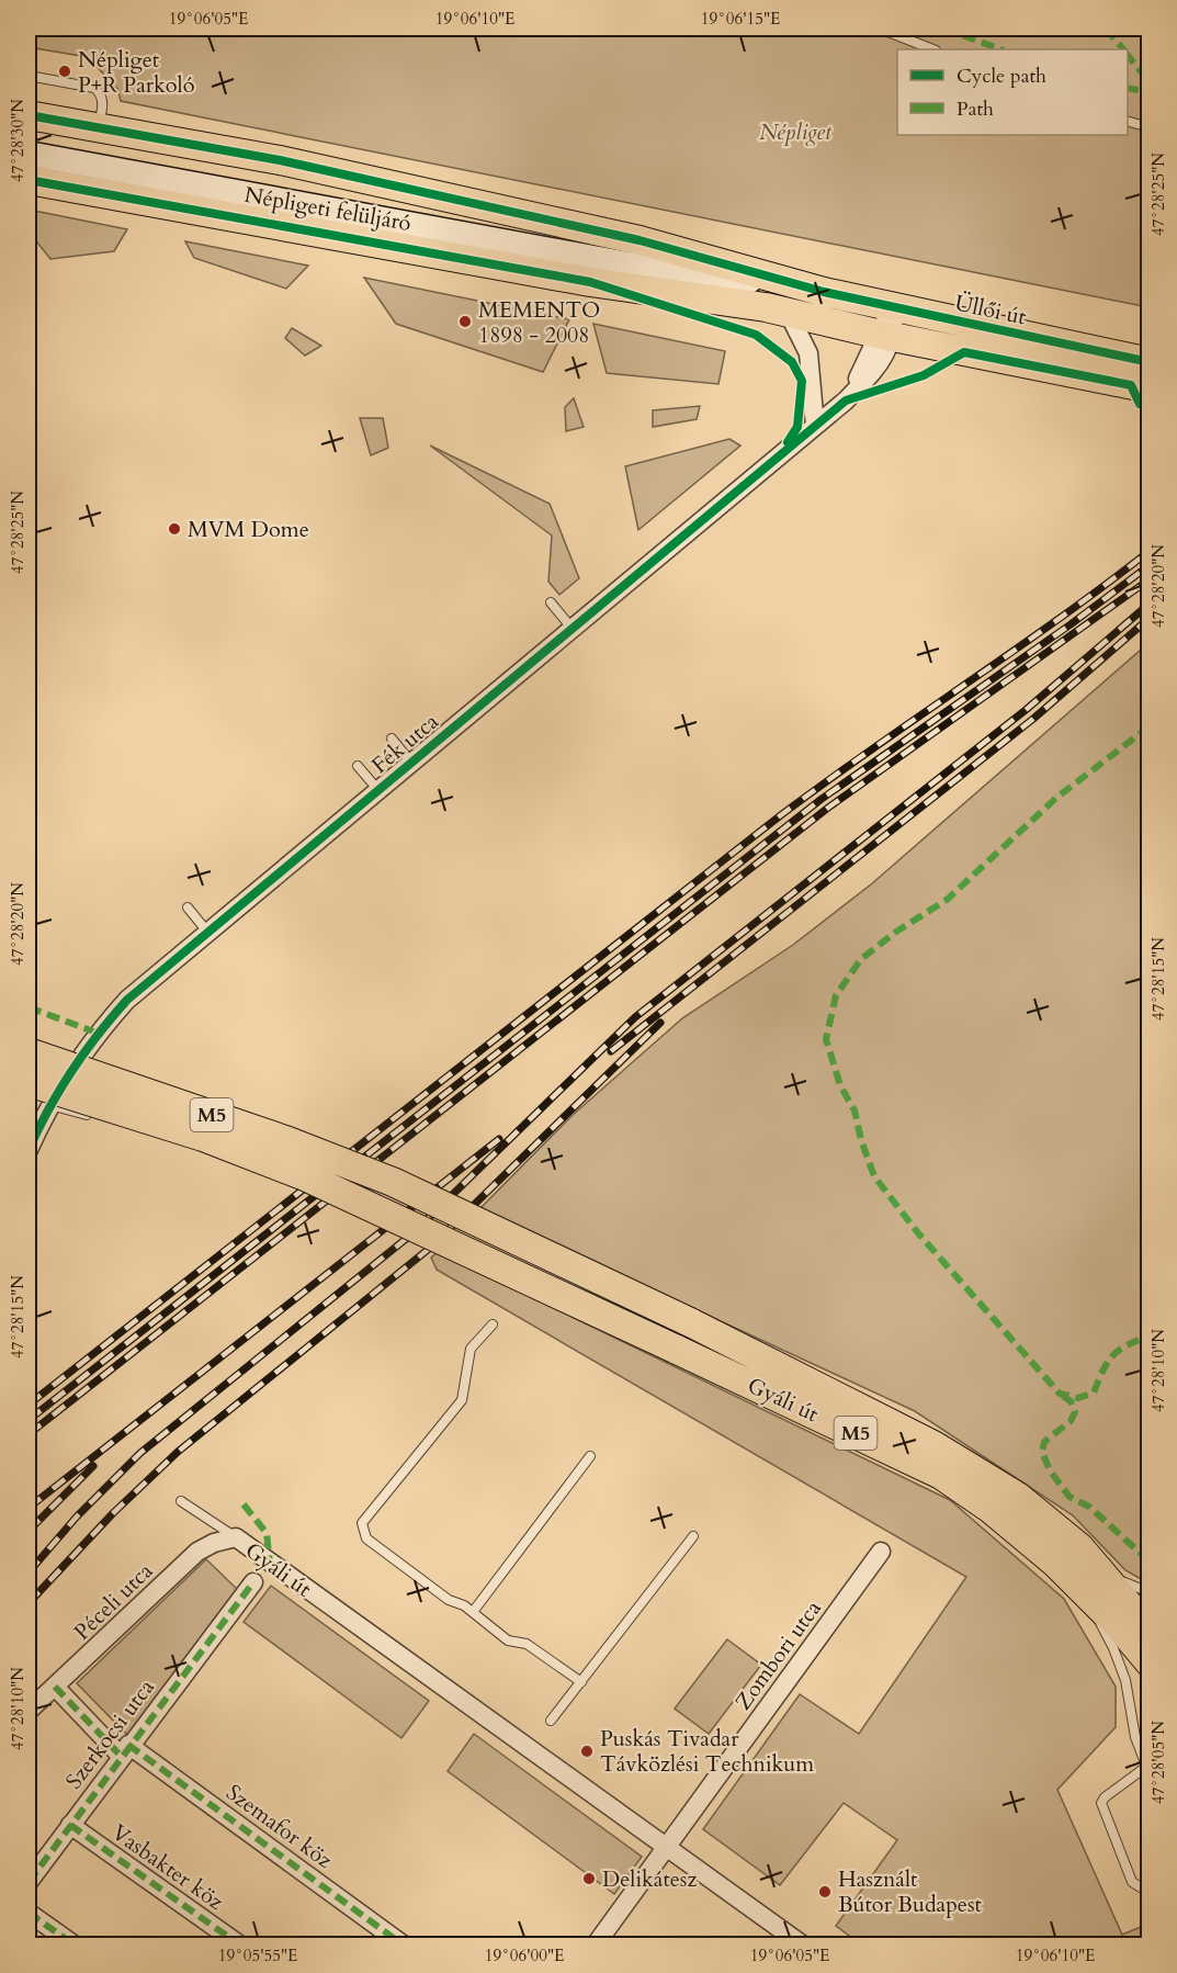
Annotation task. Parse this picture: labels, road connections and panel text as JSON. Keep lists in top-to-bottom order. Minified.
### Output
{"streets":{"main road":["Népligeti felüljáró","Üllői út","M5","Gyáli út"],"street":["Fék utca","Péceli utca","Zombori utca","Szerkocsi utca","Szemafor köz","Vasbakter köz"]},"crossings":[["Népligeti felüljáró","Üllői út"],["Üllői út","Fék utca"],["Gyáli út","Péceli utca"],["Gyáli út","Zombori utca"],["Péceli utca","Szemafor köz"],["Szerkocsi utca","Szemafor köz"],["Szerkocsi utca","Vasbakter köz"]],"parks":["Népliget"],"places":["Népliget P+R Parkoló","MEMENTO 1898 - 2008","MVM Dome","Puskás Tivadar Távközlési Technikum","Delikátesz","Használt Bútor Budapest"],"legend":["Cycle path","Path"],"coordinates":["19°06'05\"E","19°06'10\"E","19°06'15\"E","47°28'30\"N","47°28'25\"N","47°28'20\"N","47°28'15\"N","47°28'10\"N","47°28'05\"N","19°05'55\"E","19°06'00\"E"]}
